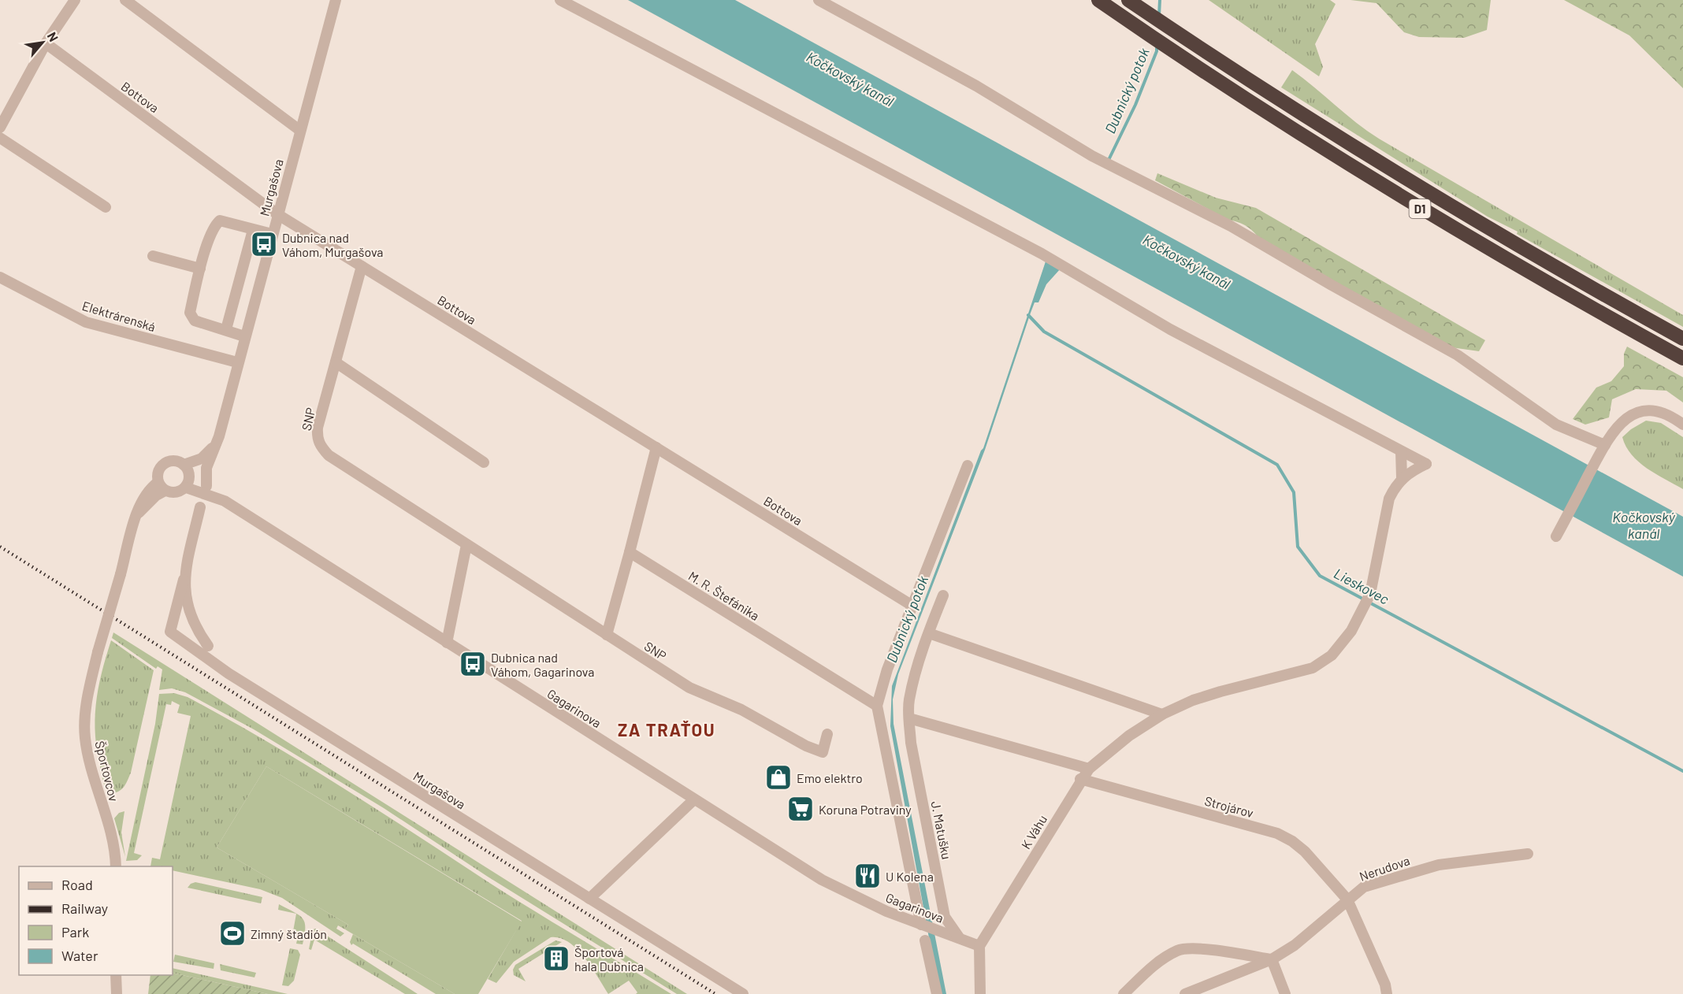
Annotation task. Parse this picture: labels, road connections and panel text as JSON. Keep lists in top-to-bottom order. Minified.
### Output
{"streets":{"highway":["D1"],"street":["Bottova","Murgašova","Elektrárenská","SNP","M. R. Štefánika","Gagarinova","Športovcov","Strojárov","J. Matušku","K Váhu","Nerudova"]},"crossings":[["Bottova","Murgašova"],["Bottova","SNP"],["Murgašova","Elektrárenská"],["Murgašova","Gagarinova"],["Murgašova","Športovcov"],["Gagarinova","Športovcov"],["Gagarinova","J. Matušku"],["Gagarinova","K Váhu"],["Strojárov","K Váhu"],["Strojárov","Nerudova"]],"districts":["ZA TRAŤOU"],"water":["Kočkovský kanál","Dubnický potok","Lieskovec"],"places":{"bus stop":["Dubnica nad Váhom, Murgašova","Dubnica nad Váhom, Gagarinova"],"shop":["Emo elektro"],"supermarket":["Koruna Potraviny"],"restaurant":["U Kolena"],"sports":["Zimný štadión"],"building":["Športová hala Dubnica"]},"legend":["Road","Railway","Park","Water"],"north":"top right"}
